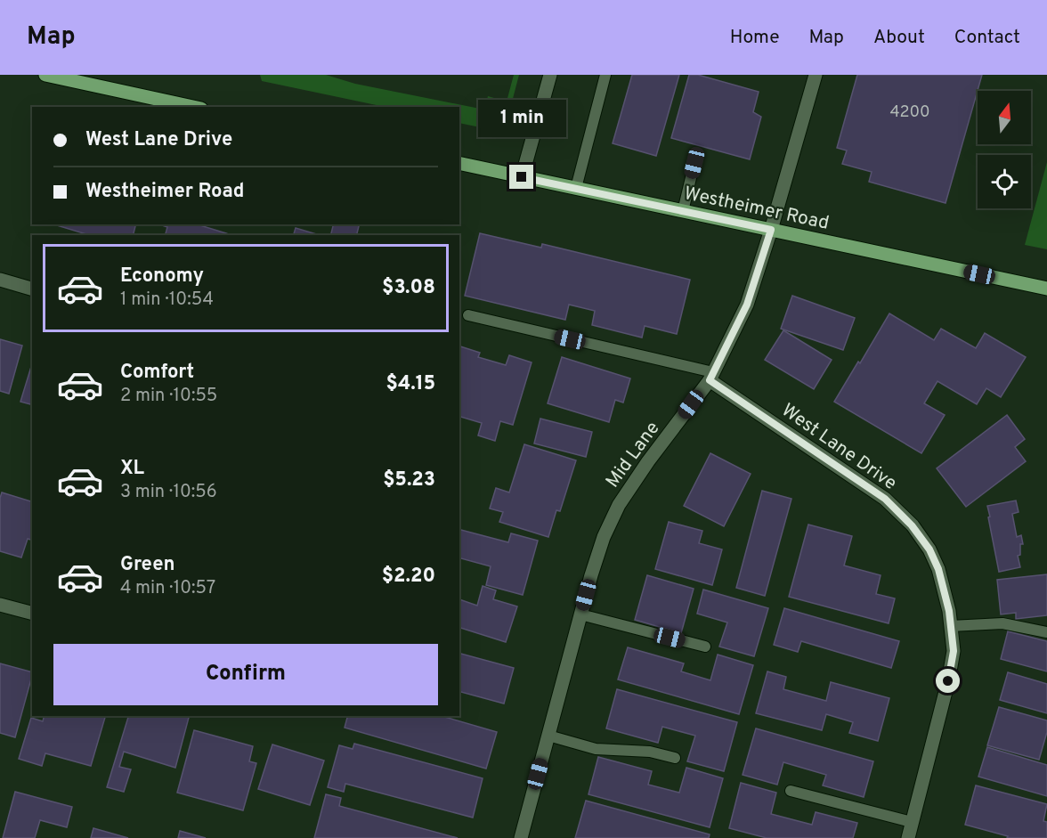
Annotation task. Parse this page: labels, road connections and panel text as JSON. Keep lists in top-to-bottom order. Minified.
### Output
{"streets":{"main road":["Westheimer Road"],"street":["West Lane Drive","Mid Lane"]},"crossings":[["Westheimer Road","Mid Lane"],["West Lane Drive","Mid Lane"]],"house_numbers":["4200"],"north":"top","page":{"header":"Map","nav":["Home","Map","About","Contact"],"bubble":"1 min","banner":["West Lane Drive","Westheimer Road"],"list":[{"name":"Economy","note":"1 min · 10:54","value":"$3.08"},{"name":"Comfort","note":"2 min · 10:55","value":"$4.15"},{"name":"XL","note":"3 min · 10:56","value":"$5.23"},{"name":"Green","note":"4 min · 10:57","value":"$2.20"}],"buttons":"Confirm"}}
